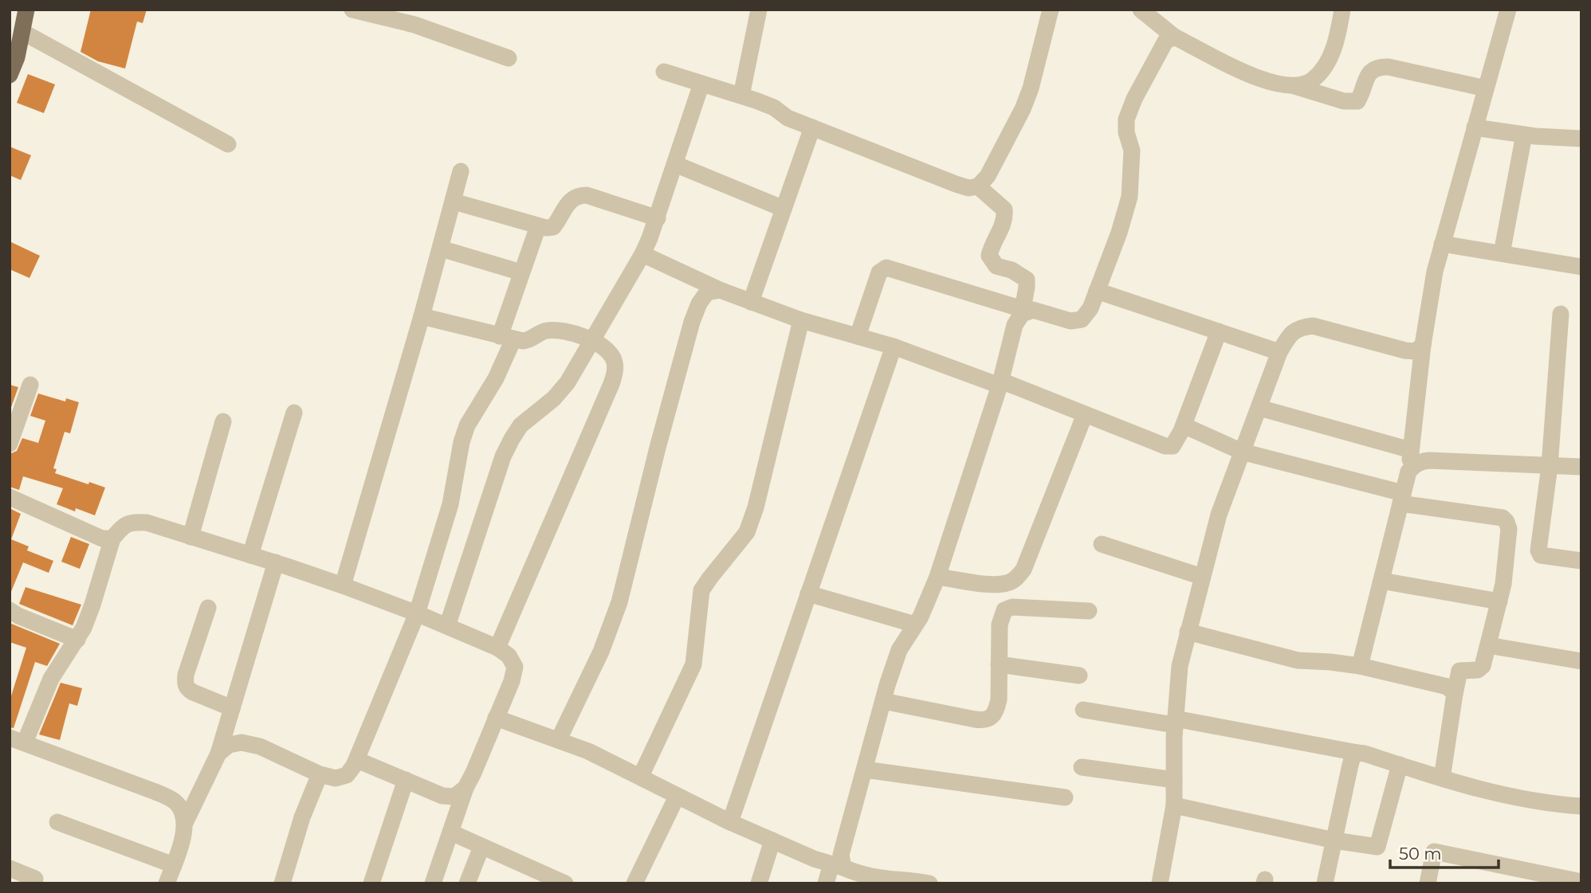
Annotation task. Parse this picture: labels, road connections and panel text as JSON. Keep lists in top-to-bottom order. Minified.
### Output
{"scale_bar":"50 m"}
